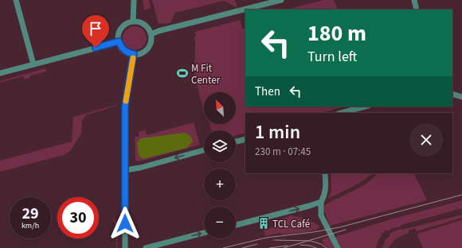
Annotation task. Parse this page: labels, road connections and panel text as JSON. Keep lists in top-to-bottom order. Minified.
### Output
{"places":{"sports":["M Fit Center"],"building":["TCL Café"]},"north":"top left","page":{"turn":["180 m","Turn left"],"then":"Then","map_buttons":["+","−"],"heading":["1 min","230 m · 07:45"],"speed":"29 km/h","limit":"30"}}
